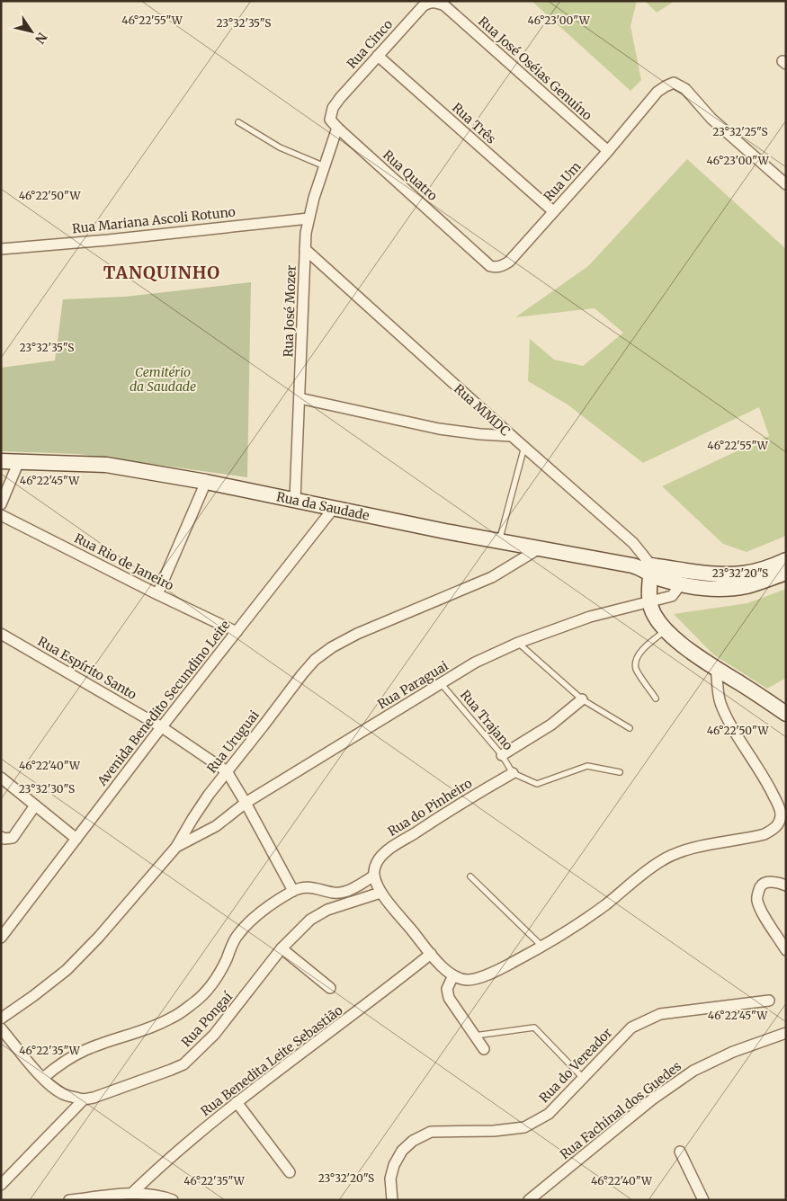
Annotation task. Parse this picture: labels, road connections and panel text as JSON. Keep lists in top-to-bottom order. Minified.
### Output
{"streets":{"main road":["Rua da Saudade"],"street":["Rua Cinco","Rua José Oséias Genuíno","Rua Três","Rua Quatro","Rua Um","Rua Mariana Ascoli Rotuno","Rua José Mozer","Rua MMDC","Rua Rio de Janeiro","Rua Espírito Santo","Rua Paraguai","Avenida Benedito Secundino Leite","Rua Uruguai","Rua do Pinheiro","Rua Pongaí","Rua Benedita Leite Sebastião","Rua do Vereador","Rua Fachinal dos Guedes"],"lane":["Rua Trajano"]},"crossings":[["Rua Cinco","Rua José Oséias Genuíno"],["Rua Cinco","Rua Três"],["Rua Cinco","Rua Quatro"],["Rua Cinco","Rua José Mozer"],["Rua José Oséias Genuíno","Rua Um"],["Rua Três","Rua Um"],["Rua Quatro","Rua Um"],["Rua Quatro","Rua José Mozer"],["Rua Mariana Ascoli Rotuno","Rua José Mozer"],["Rua José Mozer","Rua MMDC"],["Rua José Mozer","Rua da Saudade"],["Rua MMDC","Rua da Saudade"],["Rua da Saudade","Avenida Benedito Secundino Leite"],["Rua da Saudade","Rua Uruguai"],["Rua Rio de Janeiro","Avenida Benedito Secundino Leite"],["Rua Espírito Santo","Avenida Benedito Secundino Leite"],["Rua Espírito Santo","Rua Uruguai"],["Rua Paraguai","Rua Trajano"],["Rua Paraguai","Rua Uruguai"],["Rua Trajano","Rua do Pinheiro"]],"districts":["TANQUINHO"],"parks":["Cemitério da Saudade"],"north":"bottom right","coordinates":["46°22'55\"W","46°23'00\"W","23°32'35\"S","23°32'25\"S","46°22'50\"W","46°22'45\"W","23°32'20\"S","46°22'40\"W","23°32'30\"S","46°22'35\"W"]}
